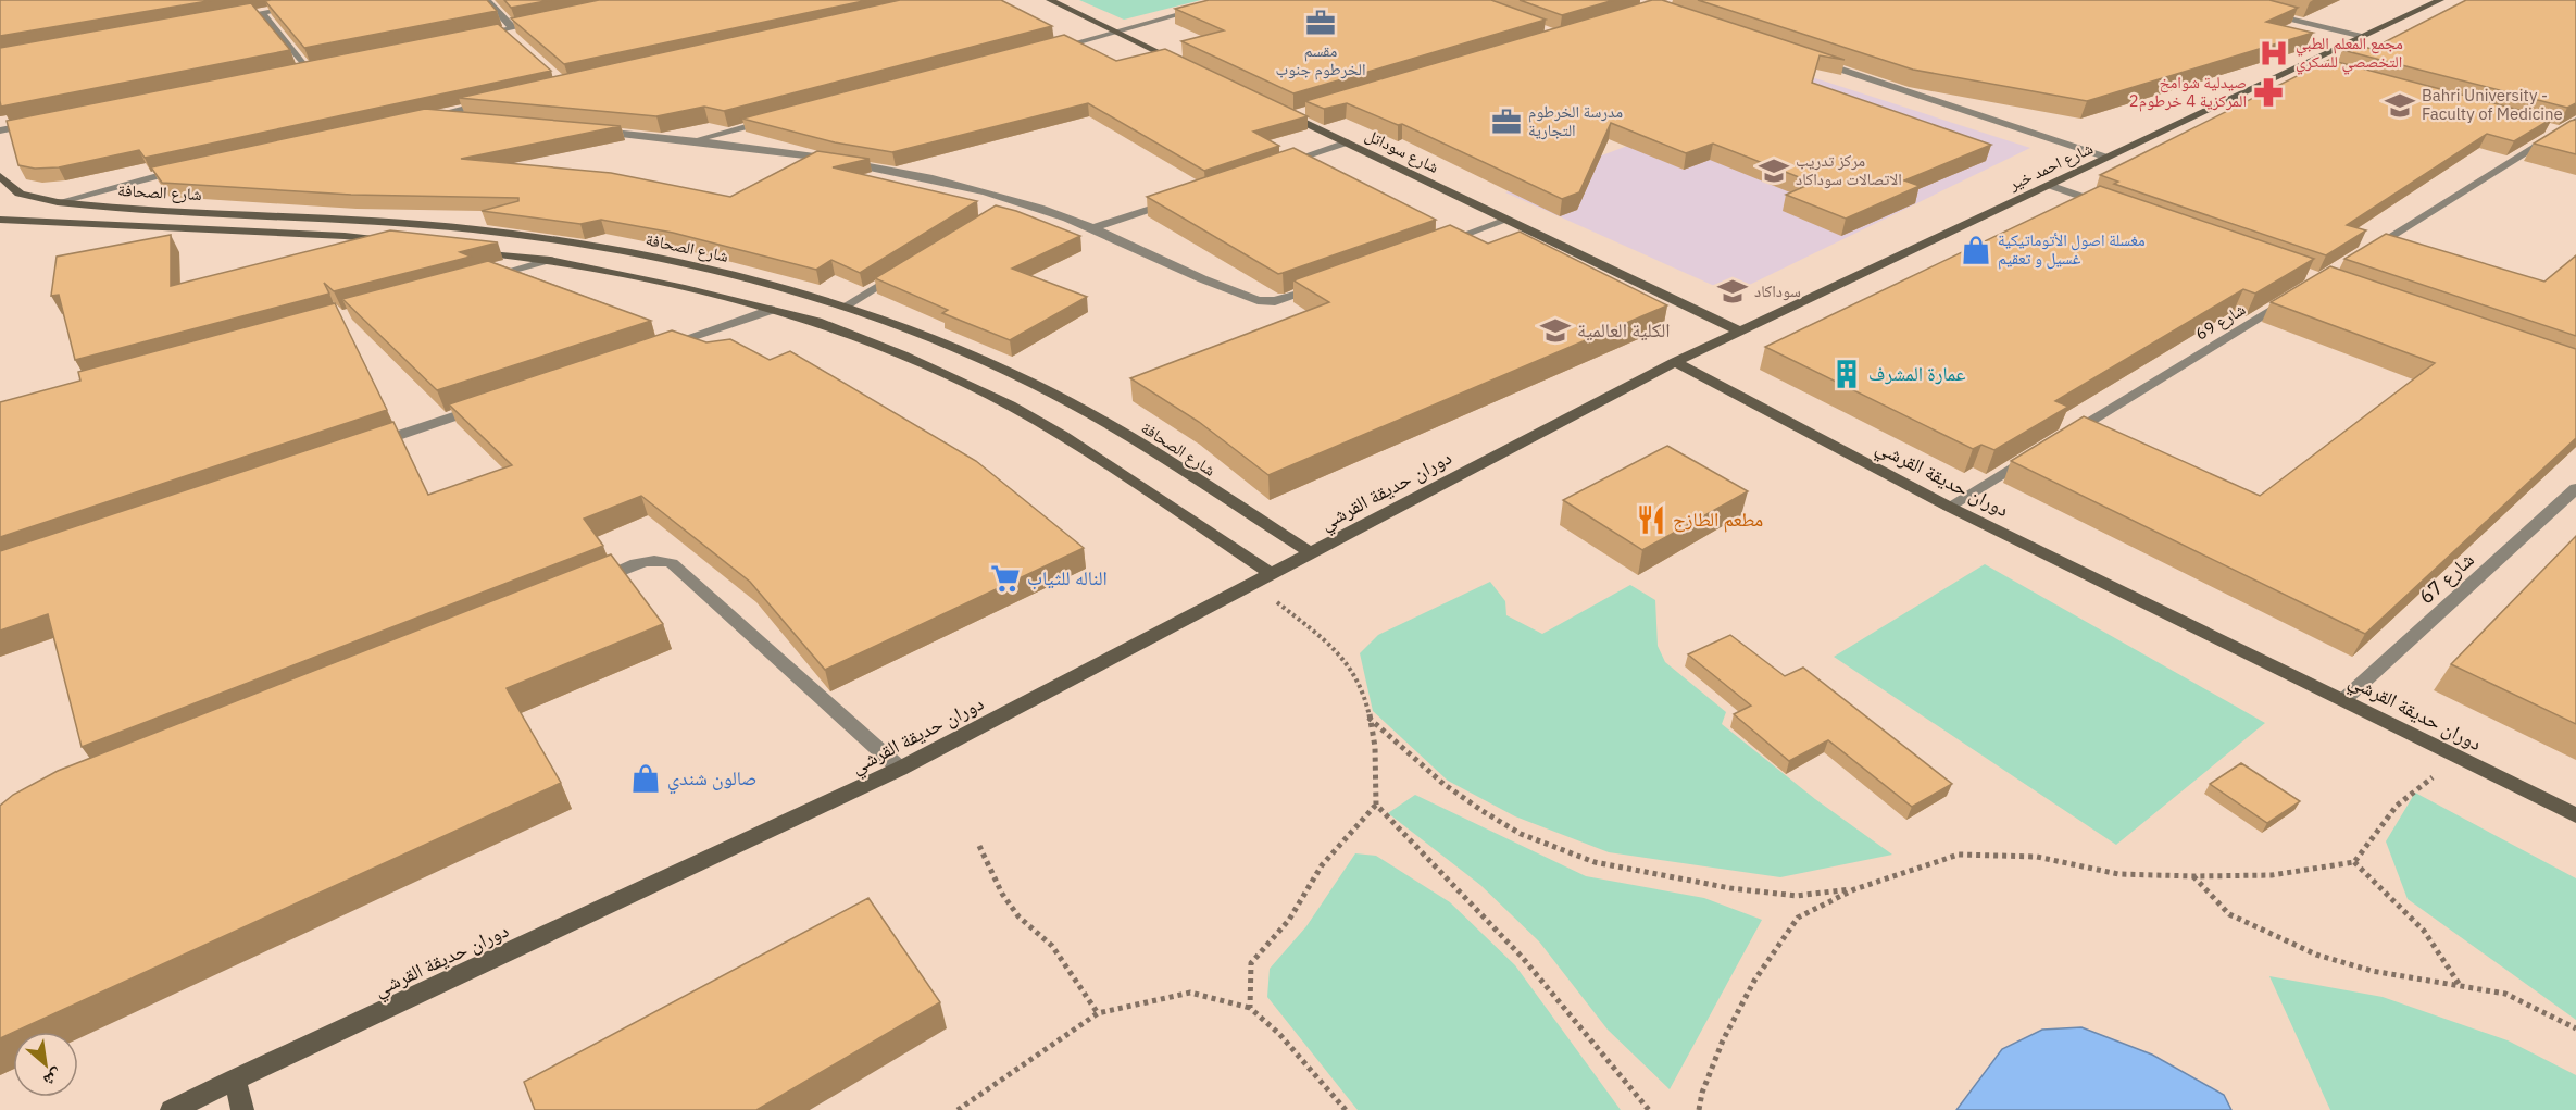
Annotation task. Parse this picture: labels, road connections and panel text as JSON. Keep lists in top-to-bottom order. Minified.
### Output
{"streets":{"main road":["شارع سوداتل","شارع احمد خير","شارع الصحافة","دوران حديقة القرشي"],"street":["شارع 69","شارع 67"]},"crossings":[["شارع سوداتل","شارع احمد خير"],["شارع احمد خير","دوران حديقة القرشي"],["شارع الصحافة","دوران حديقة القرشي"],["دوران حديقة القرشي","شارع 67"]],"places":{"office":["مقسم الخرطوم جنوب","مدرسة الخرطوم التجارية"],"hospital":["مجمع المعلم الطبي التخصصي للسكري"],"pharmacy":["صيدلية شوامخ المركزية 4 خرطوم2"],"school or university":["Bahri University - Faculty of Medicine","مركز تدريب الاتصالات سوداكاد","سوداكاد","الكلية العالمية"],"shop":["مغسلة اصول الأتوماتيكية غسيل و تعقيم","صالون شندي"],"building":["عمارة المشرف"],"restaurant":["مطعم الطازج"],"supermarket":["الناله للثياب"]},"north":"bottom right"}
